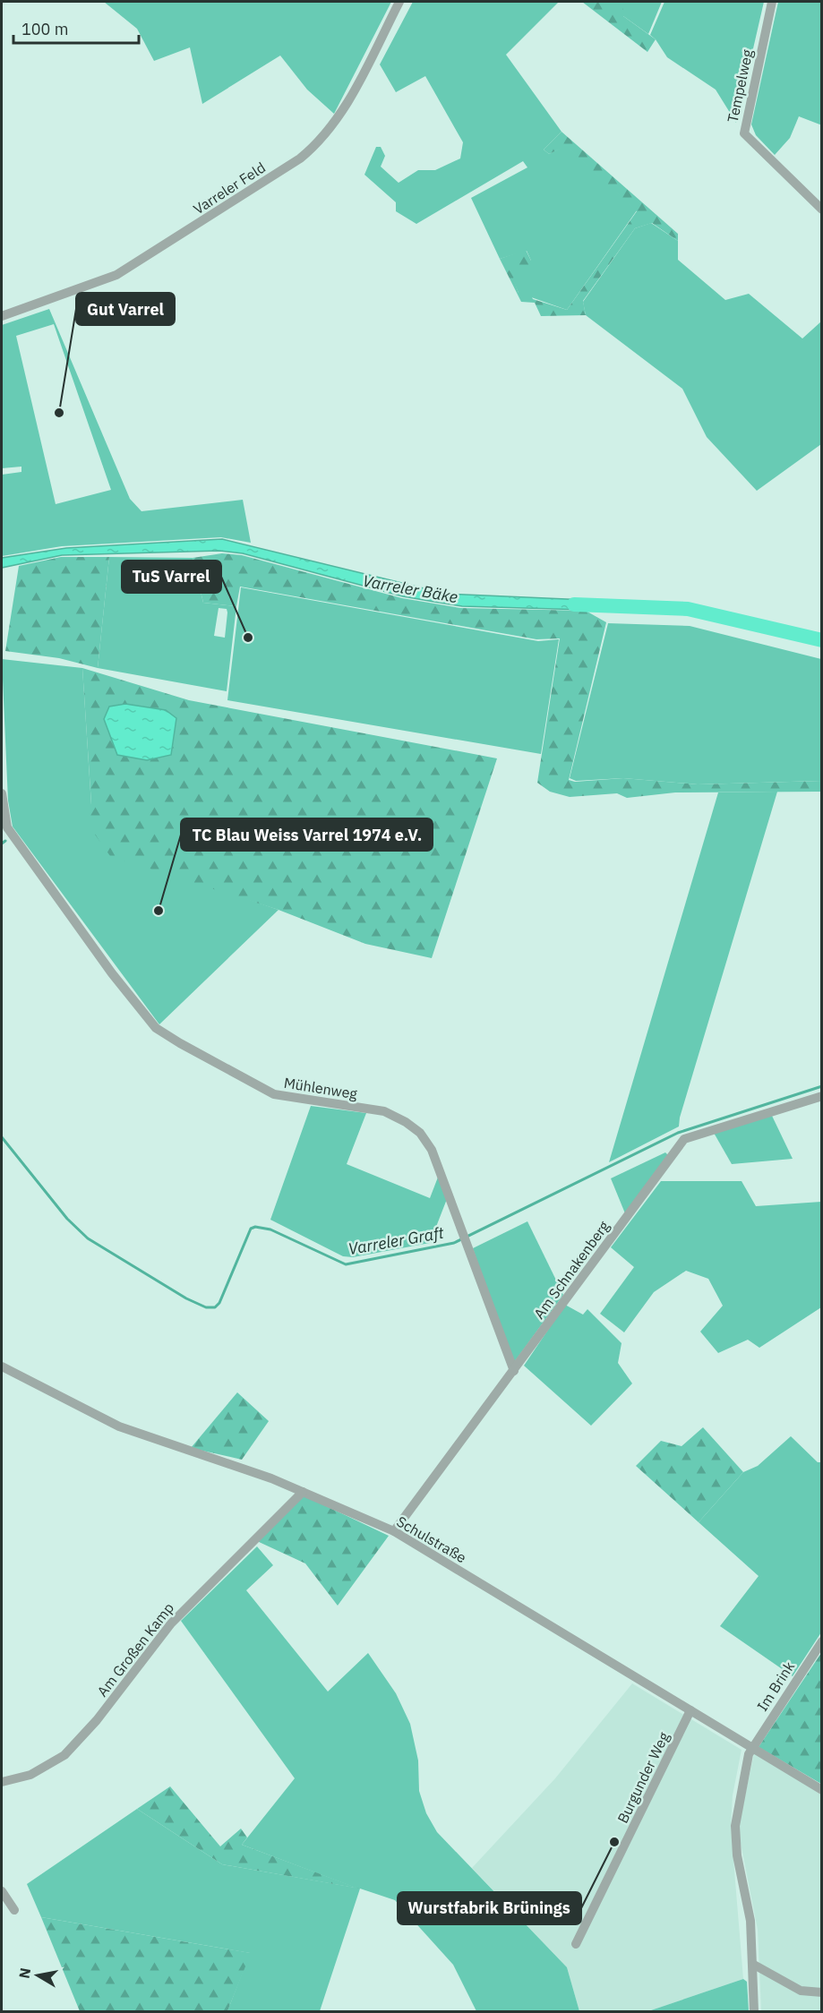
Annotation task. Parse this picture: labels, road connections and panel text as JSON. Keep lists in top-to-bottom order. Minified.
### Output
{"streets":{"street":["Tempelweg","Varreler Feld","Mühlenweg","Am Schnakenberg","Schulstraße","Am Großen Kamp","Im Brink","Burgunder Weg"]},"crossings":[["Mühlenweg","Am Schnakenberg"],["Am Schnakenberg","Schulstraße"],["Schulstraße","Am Großen Kamp"],["Schulstraße","Im Brink"],["Schulstraße","Burgunder Weg"]],"water":["Varreler Bäke","Varreler Graft"],"places":["Gut Varrel","TuS Varrel","TC Blau Weiss Varrel 1974 e.V.","Wurstfabrik Brünings"],"scale_bar":"100 m","north":"left"}
